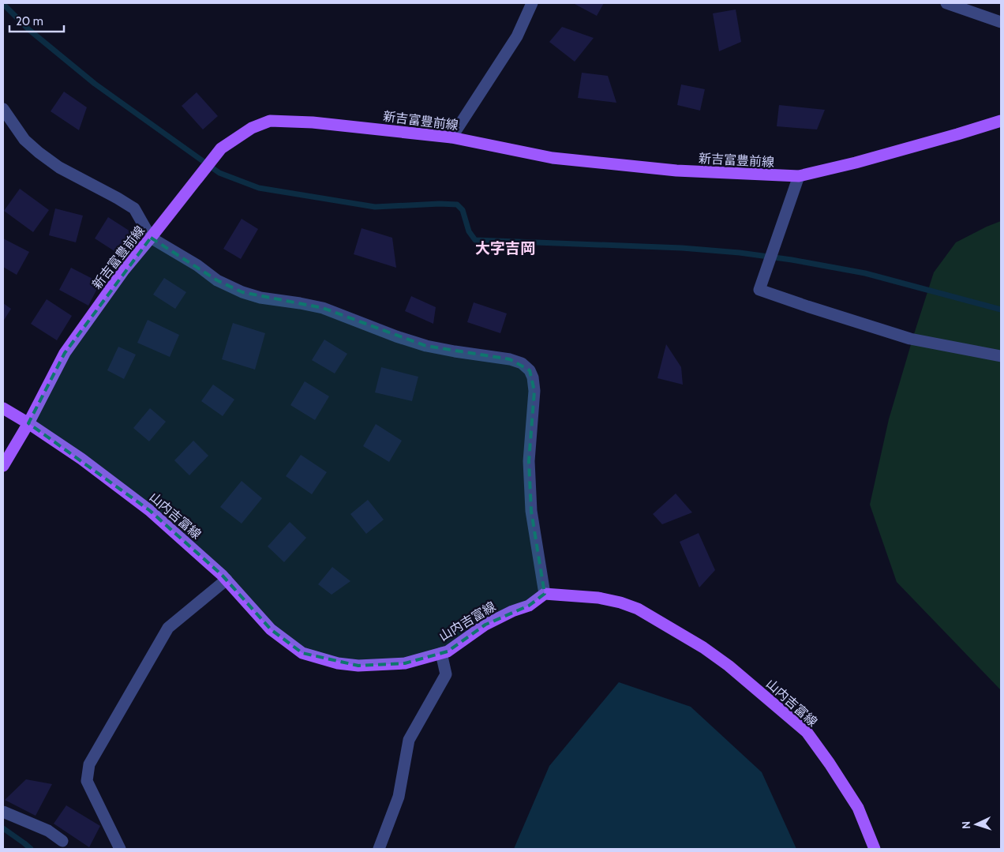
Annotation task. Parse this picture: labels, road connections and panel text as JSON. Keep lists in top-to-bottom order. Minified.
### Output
{"streets":{"main road":["新吉富豊前線","山内吉富線"]},"crossings":[["新吉富豊前線","山内吉富線"]],"districts":["大字吉岡"],"scale_bar":"20 m","north":"left"}
